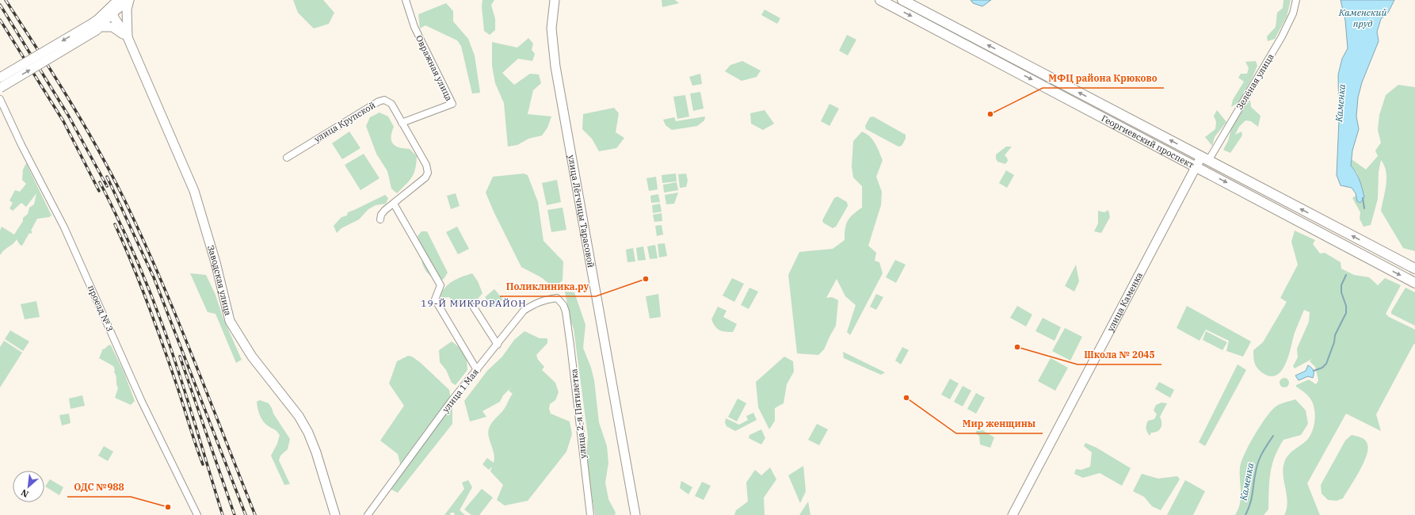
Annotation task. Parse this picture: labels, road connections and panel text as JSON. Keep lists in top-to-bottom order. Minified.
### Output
{"streets":{"main road":["Георгиевский проспект","улица Лётчицы Тарасовой","Заводская улица","улица Каменка"],"street":["Овражная улица","Зелёная улица","улица Крупской","проезд № 3","улица 1 Мая","улица 2-я Пятилетка"]},"crossings":[["Овражная улица","улица Крупской"],["Зелёная улица","Георгиевский проспект"],["Зелёная улица","улица Каменка"],["Георгиевский проспект","улица Каменка"],["улица 1 Мая","улица 2-я Пятилетка"]],"districts":["19-Й МИКРОРАЙОН"],"water":["Каменский пруд","Каменка"],"places":["МФЦ района Крюково","Поликлиника.ру","Школа № 2045","Мир женщины","ОДС №988"],"north":"bottom left"}
